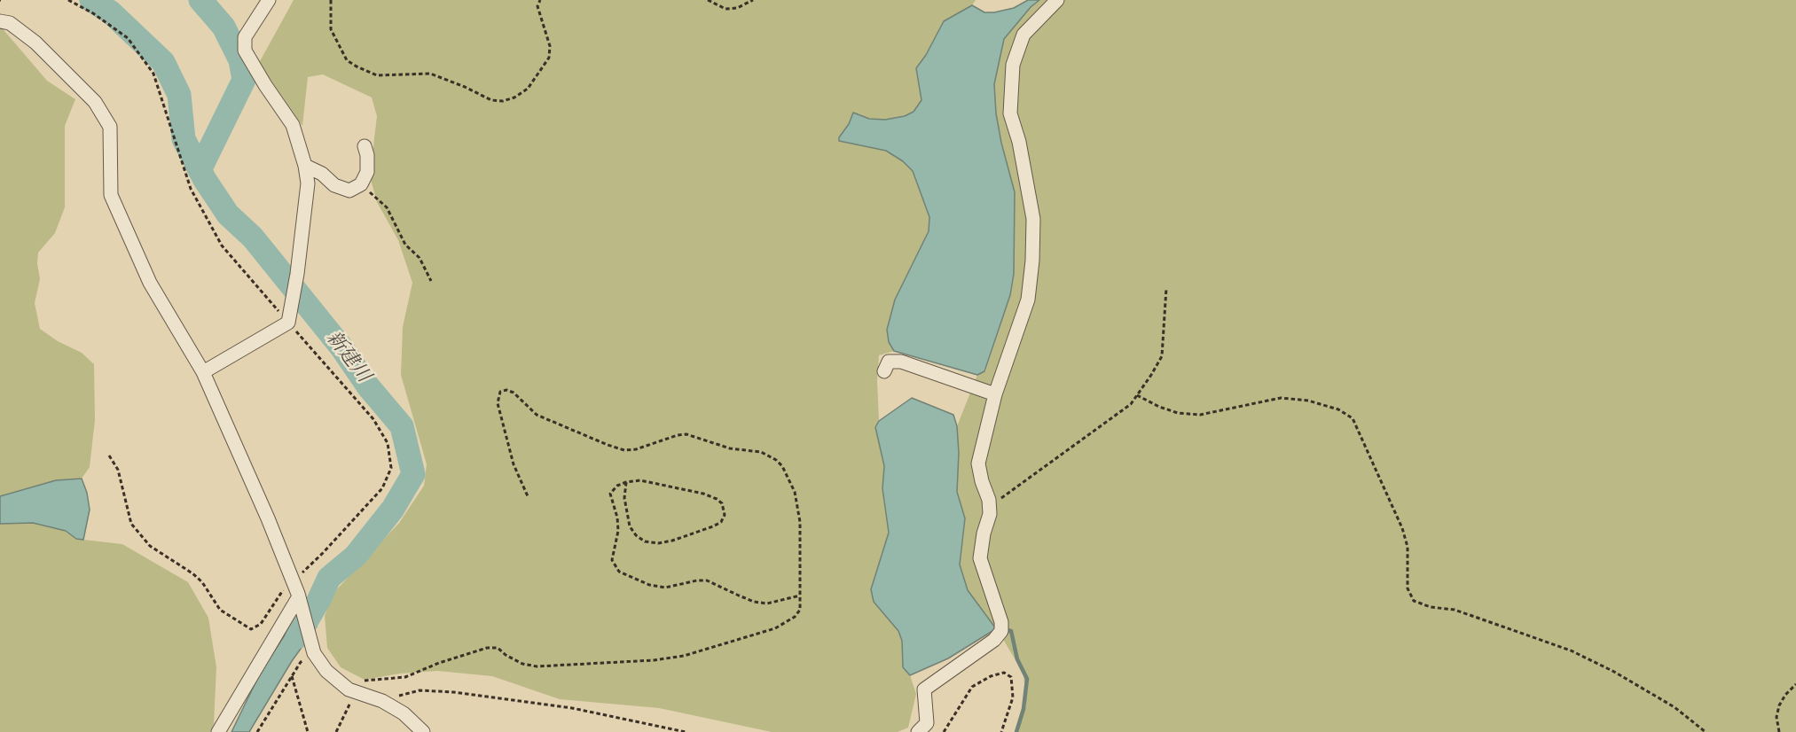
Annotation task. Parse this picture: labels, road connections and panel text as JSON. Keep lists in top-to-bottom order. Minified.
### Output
{"water":["新建川"]}
